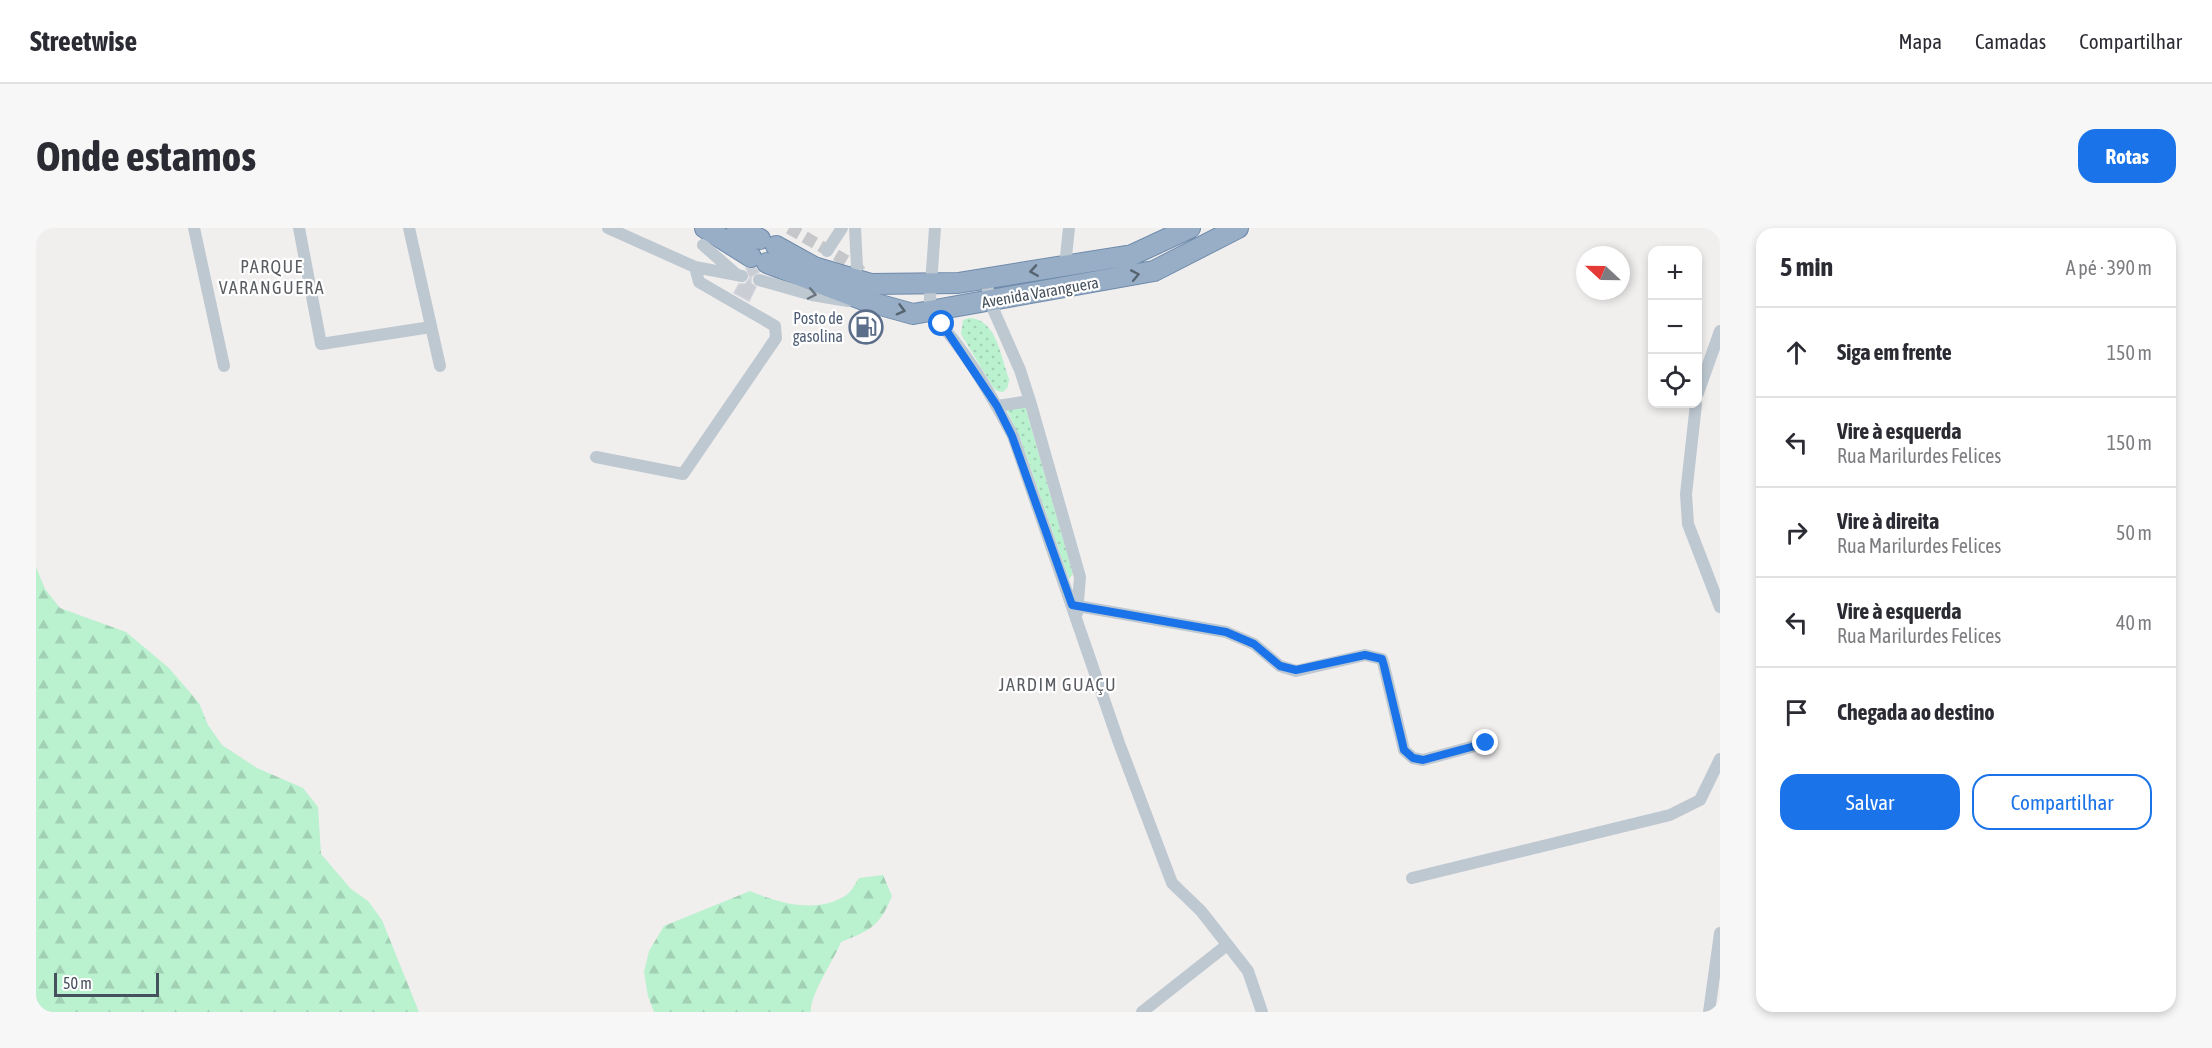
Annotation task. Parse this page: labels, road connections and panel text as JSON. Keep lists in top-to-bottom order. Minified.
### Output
{"streets":{"highway":["Avenida Varanguera"]},"districts":["PARQUE VARANGUERA","JARDIM GUAÇU"],"places":{"fuel station":["Posto de gasolina"]},"scale_bar":"50 m","north":"left","page":{"header":"Streetwise","nav":["Mapa","Camadas","Compartilhar"],"buttons":["Rotas",["Salvar","Compartilhar"]],"title":"Onde estamos","heading":["5 min","A pé · 390 m"],"map_buttons":["+","−"],"list":[["Siga em frente","150 m"],["Vire à esquerda","Rua Marilurdes Felices","150 m"],["Vire à direita","Rua Marilurdes Felices","50 m"],["Vire à esquerda","Rua Marilurdes Felices","40 m"],"Chegada ao destino"],"scale":"50 m"}}
